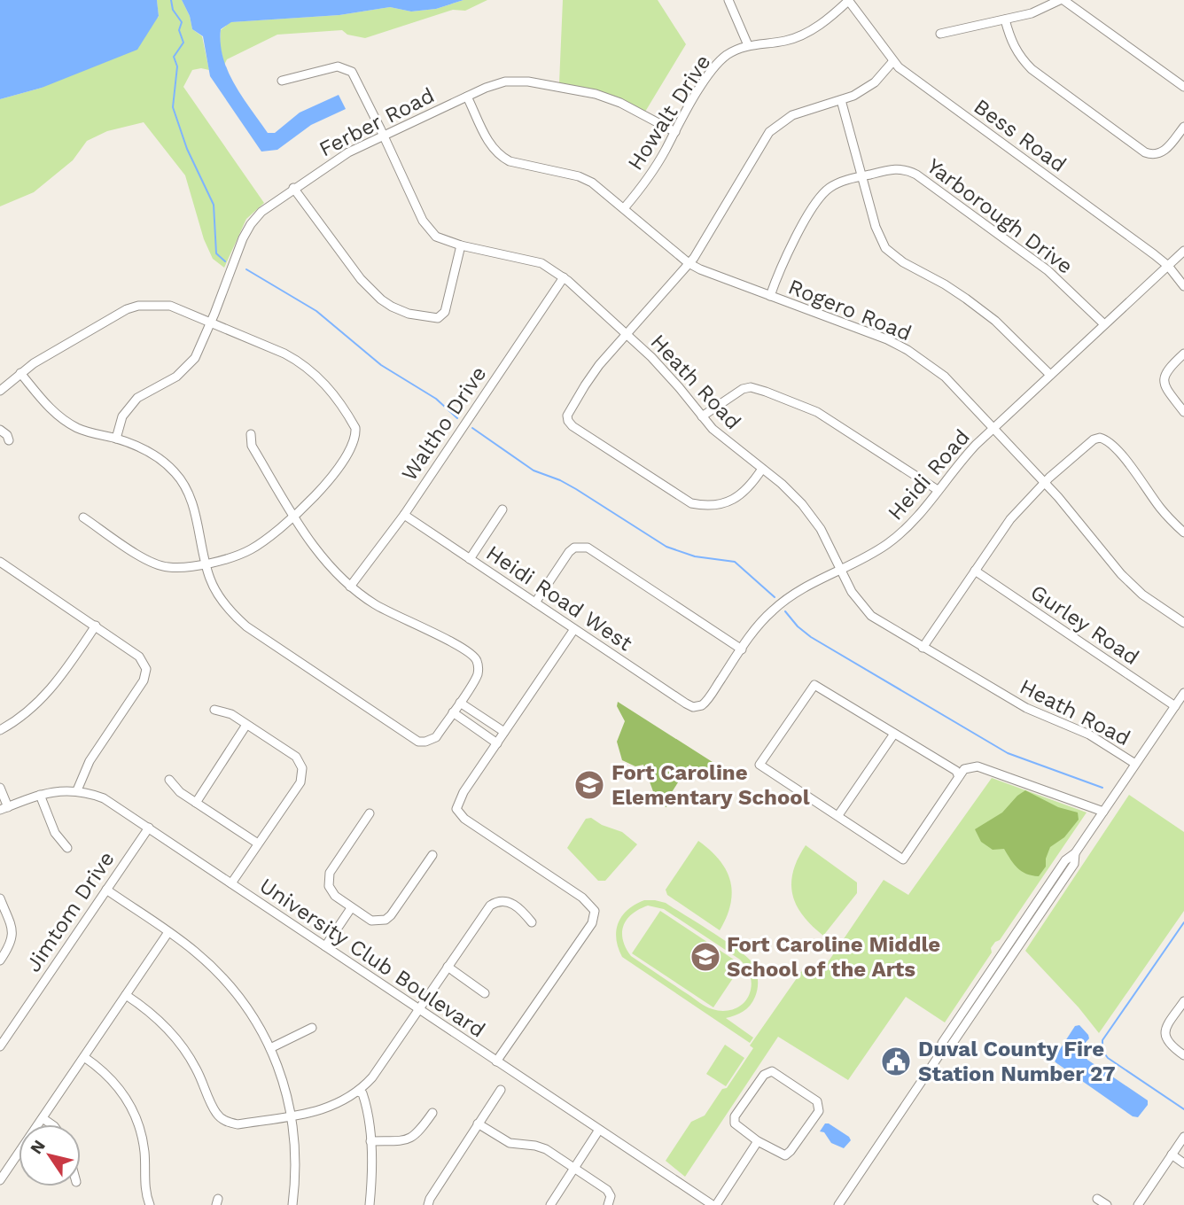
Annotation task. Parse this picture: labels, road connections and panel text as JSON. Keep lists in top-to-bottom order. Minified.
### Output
{"streets":{"street":["Howalt Drive","Ferber Road","Bess Road","Yarborough Drive","Rogero Road","Heath Road","Waltho Drive","Heidi Road","Heidi Road West","Gurley Road","Jimtom Drive","University Club Boulevard"]},"crossings":[["Howalt Drive","Ferber Road"],["Howalt Drive","Bess Road"],["Howalt Drive","Rogero Road"],["Ferber Road","Rogero Road"],["Ferber Road","Heath Road"],["Bess Road","Heidi Road"],["Yarborough Drive","Rogero Road"],["Yarborough Drive","Heidi Road"],["Rogero Road","Heidi Road"],["Heath Road","Waltho Drive"],["Heath Road","Heidi Road"],["Waltho Drive","Heidi Road West"],["Heidi Road","Heidi Road West"],["Jimtom Drive","University Club Boulevard"]],"places":{"school or university":["Fort Caroline Elementary School","Fort Caroline Middle School of the Arts"],"public building":["Duval County Fire Station Number 27"]},"north":"top left"}
